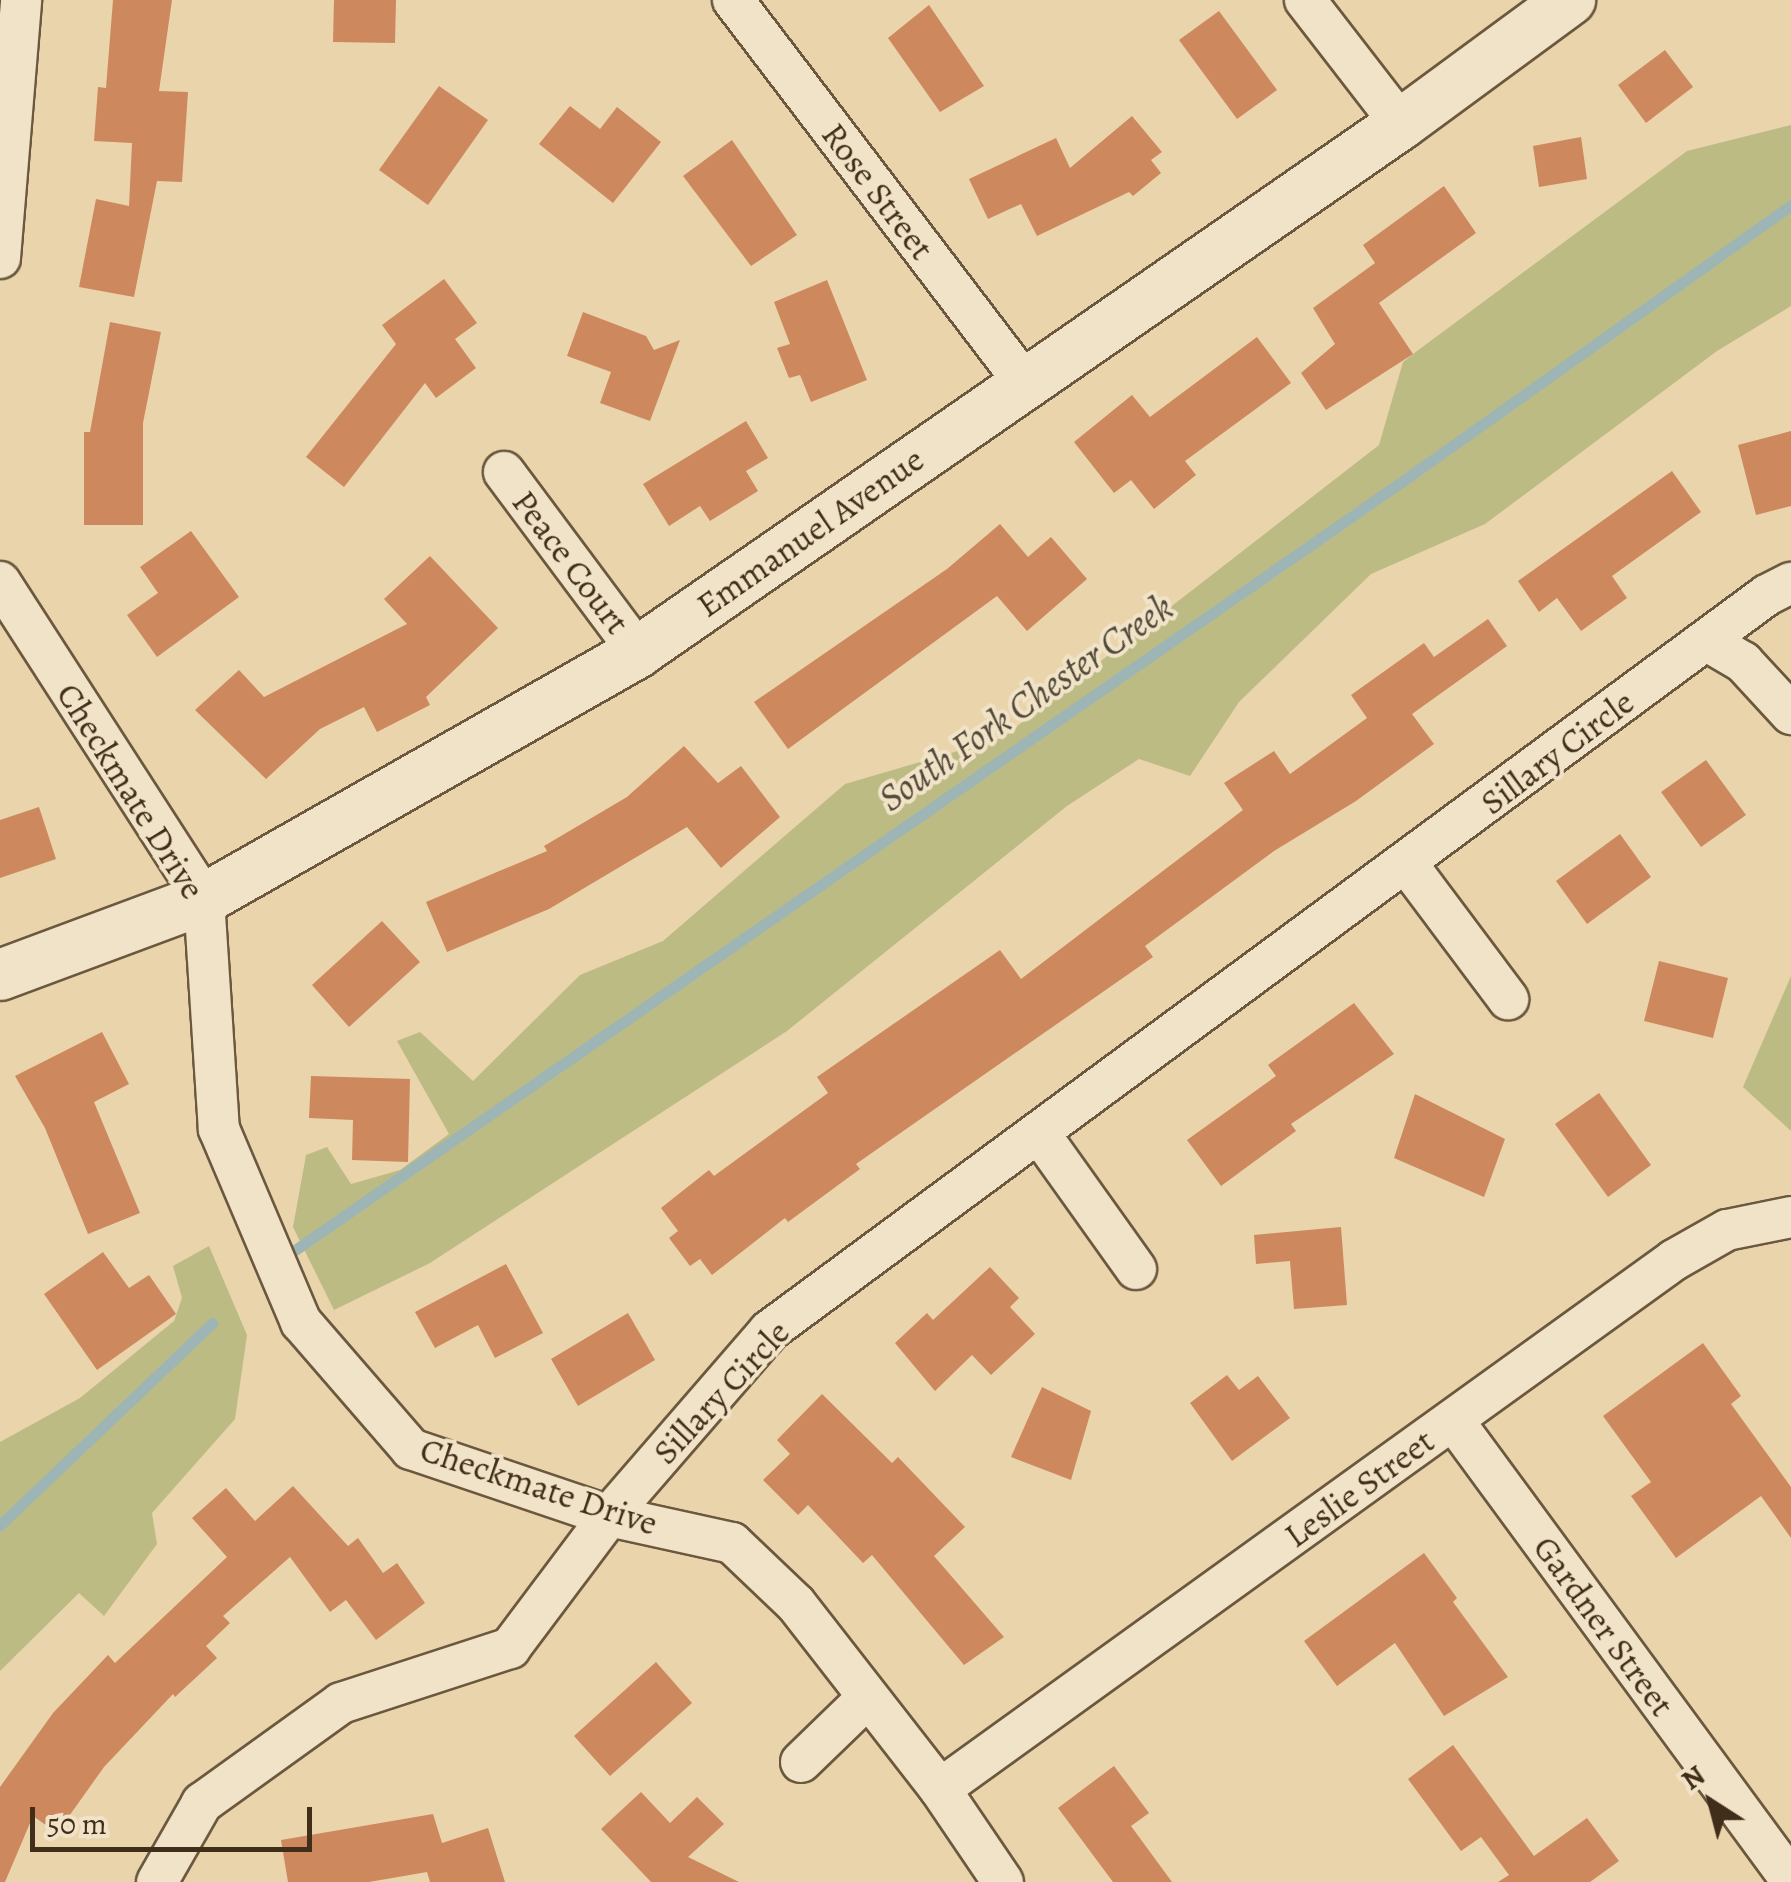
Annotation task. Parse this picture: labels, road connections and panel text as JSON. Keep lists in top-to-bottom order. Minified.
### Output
{"streets":{"street":["Rose Street","Emmanuel Avenue","Peace Court","Sillary Circle","Checkmate Drive","Leslie Street","Gardner Street"]},"crossings":[["Rose Street","Emmanuel Avenue"],["Emmanuel Avenue","Peace Court"],["Emmanuel Avenue","Checkmate Drive"],["Sillary Circle","Checkmate Drive"],["Checkmate Drive","Leslie Street"],["Leslie Street","Gardner Street"]],"water":["South Fork Chester Creek"],"scale_bar":"50 m","north":"top left"}
